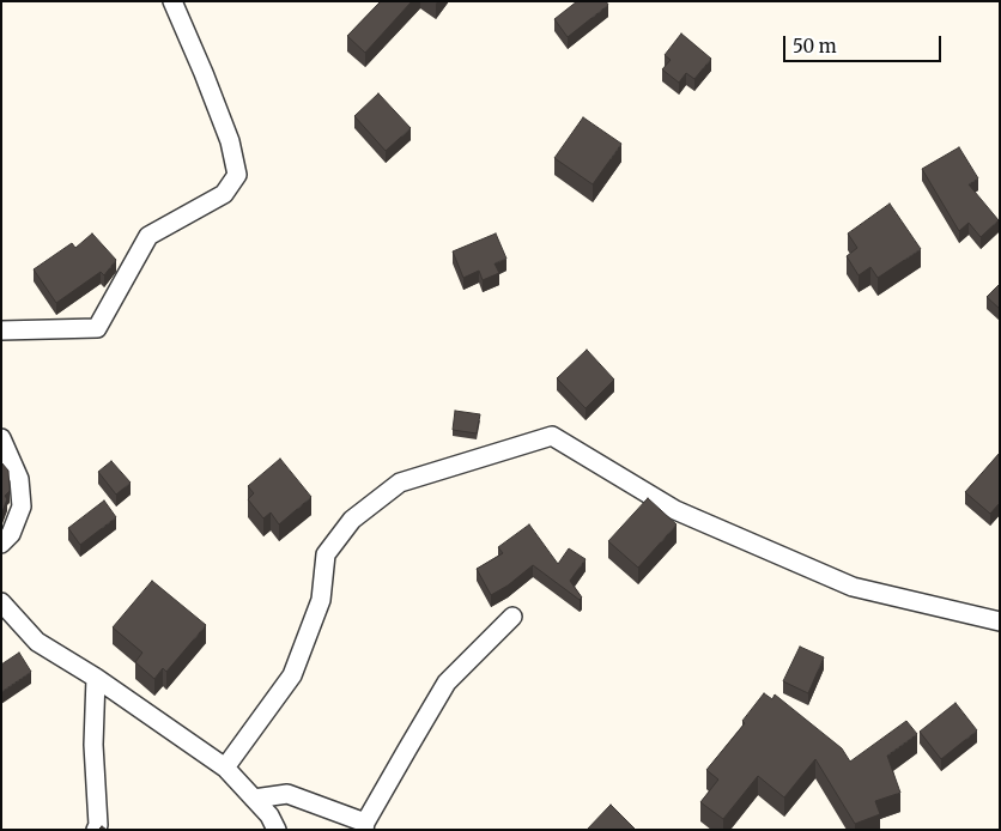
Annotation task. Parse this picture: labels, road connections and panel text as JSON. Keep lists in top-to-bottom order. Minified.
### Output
{"scale_bar":"50 m"}
